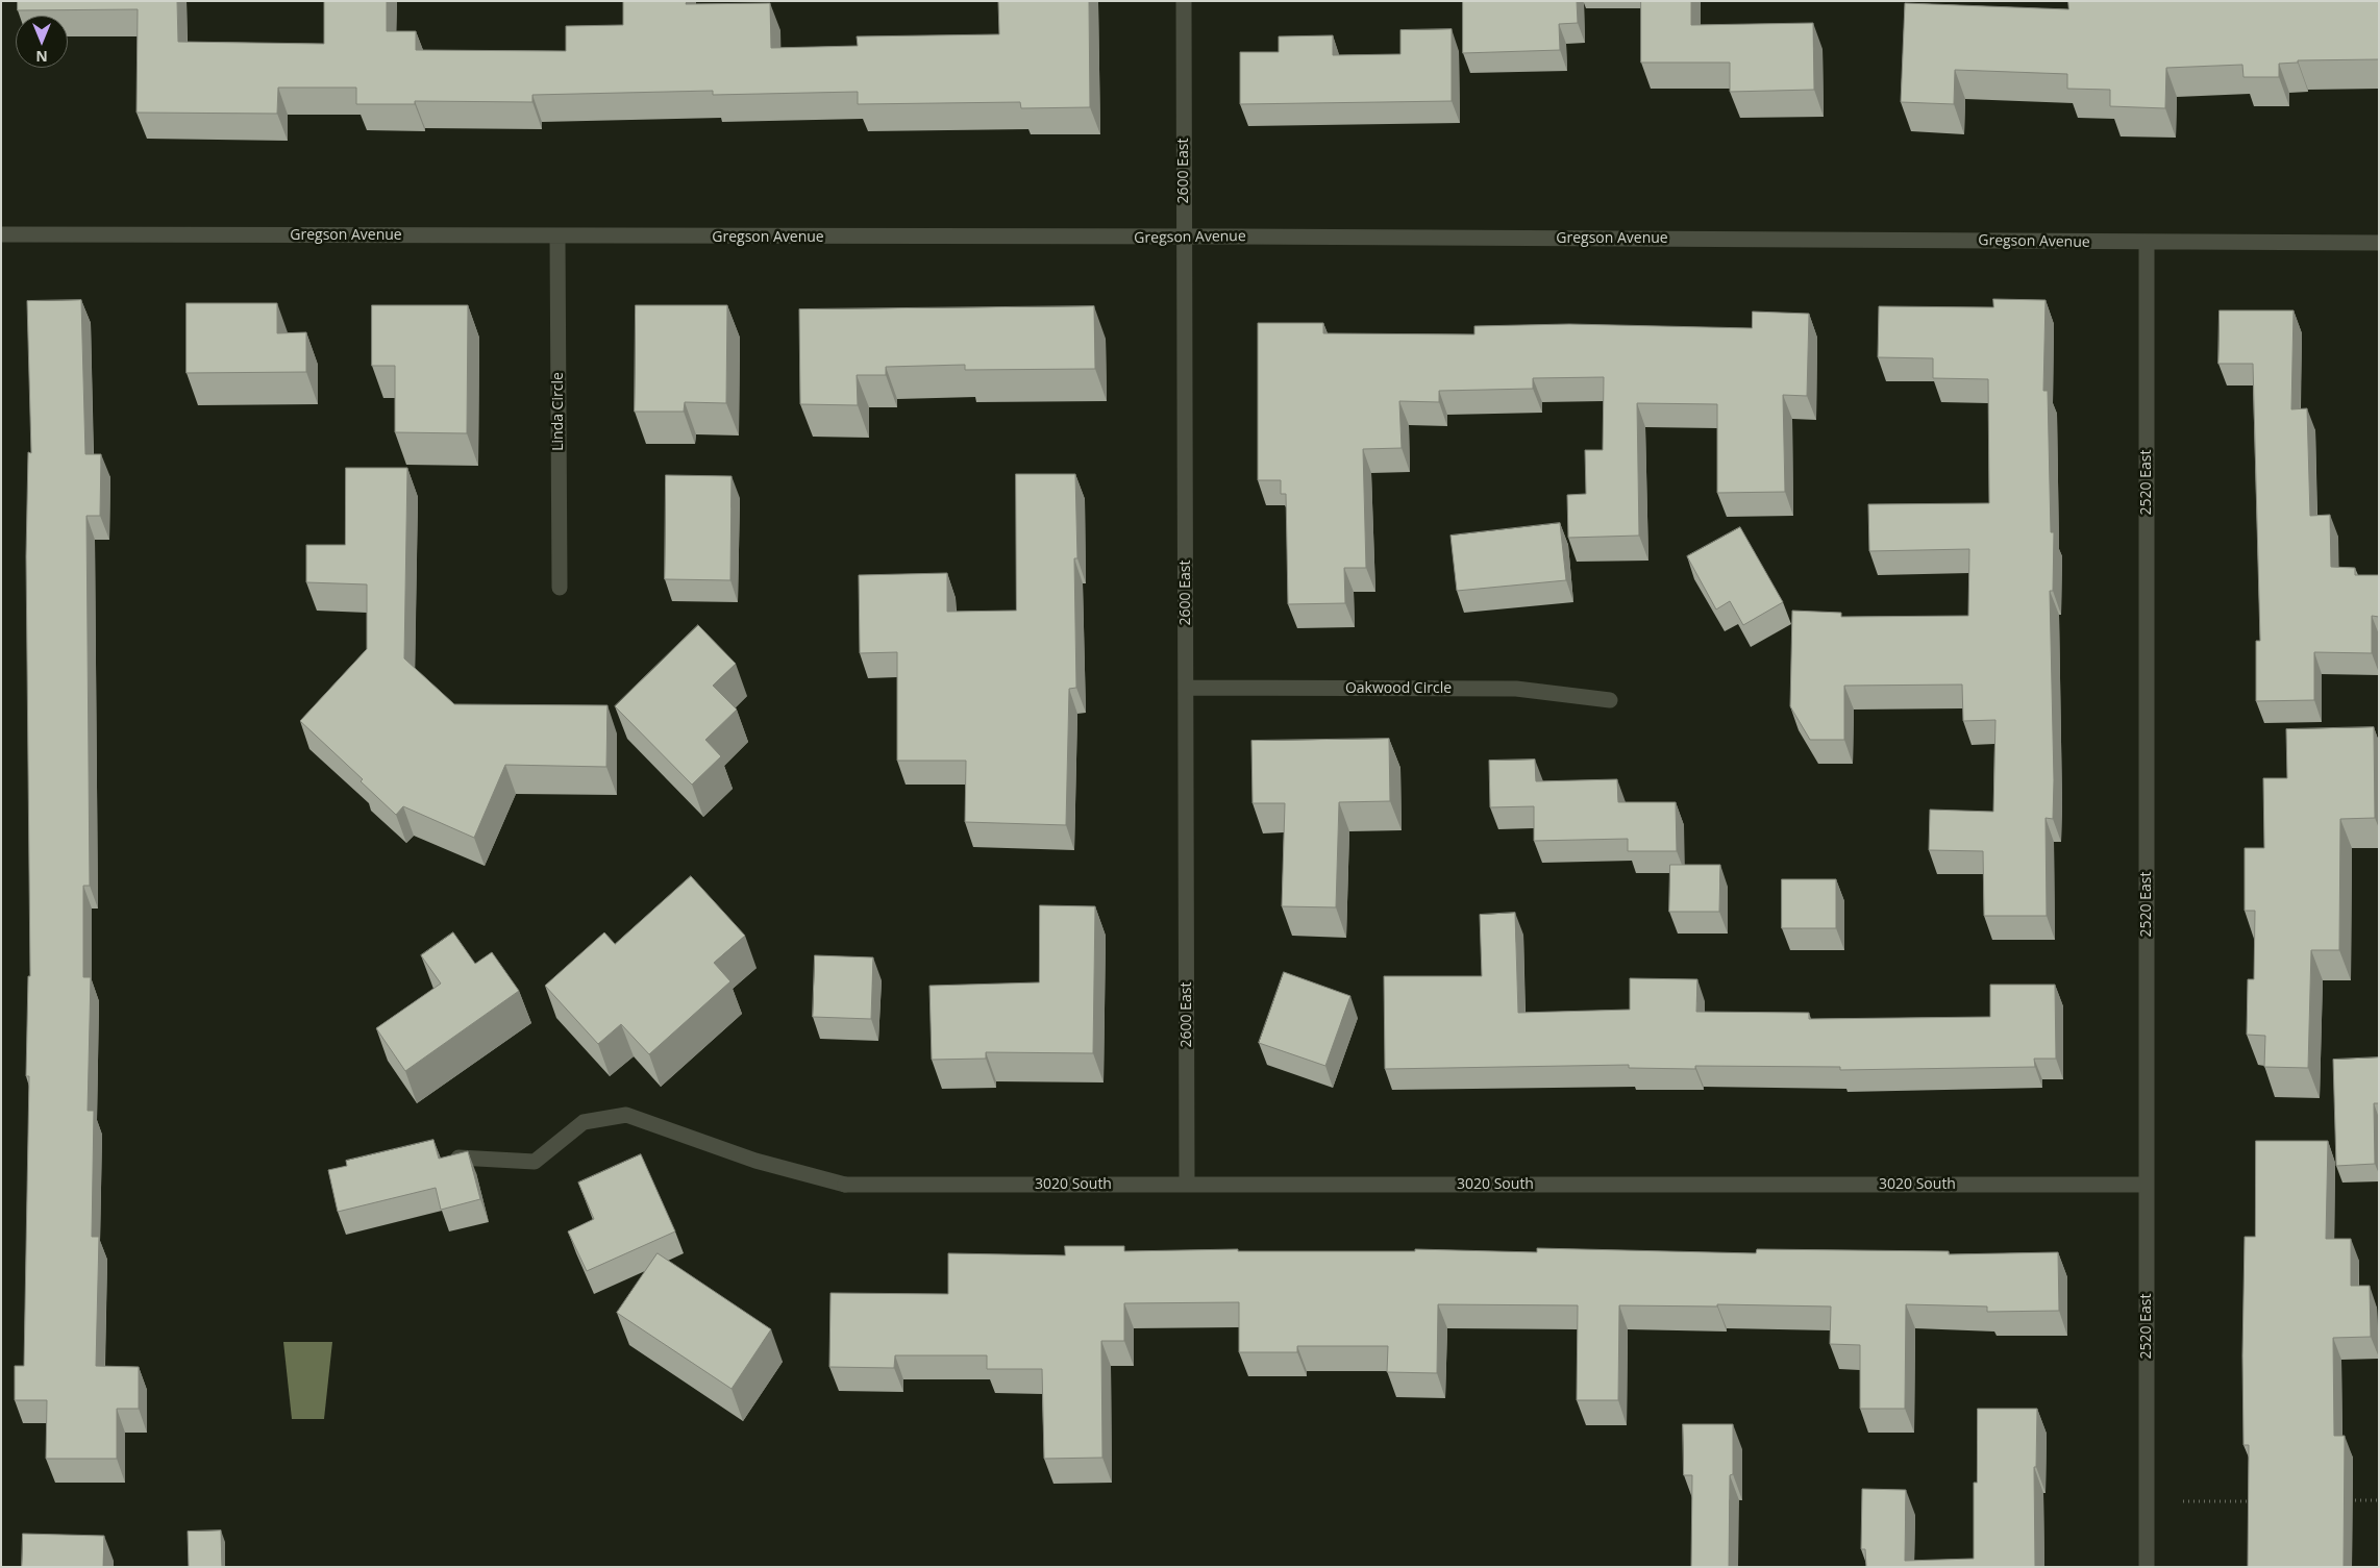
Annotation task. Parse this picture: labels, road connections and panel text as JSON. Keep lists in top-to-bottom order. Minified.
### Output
{"streets":{"street":["2600 East","Gregson Avenue","Linda Circle","2520 East","Oakwood Circle","3020 South"]},"crossings":[["2600 East","Gregson Avenue"],["2600 East","Oakwood Circle"],["2600 East","3020 South"],["Gregson Avenue","Linda Circle"],["Gregson Avenue","2520 East"],["2520 East","3020 South"]],"north":"bottom"}
